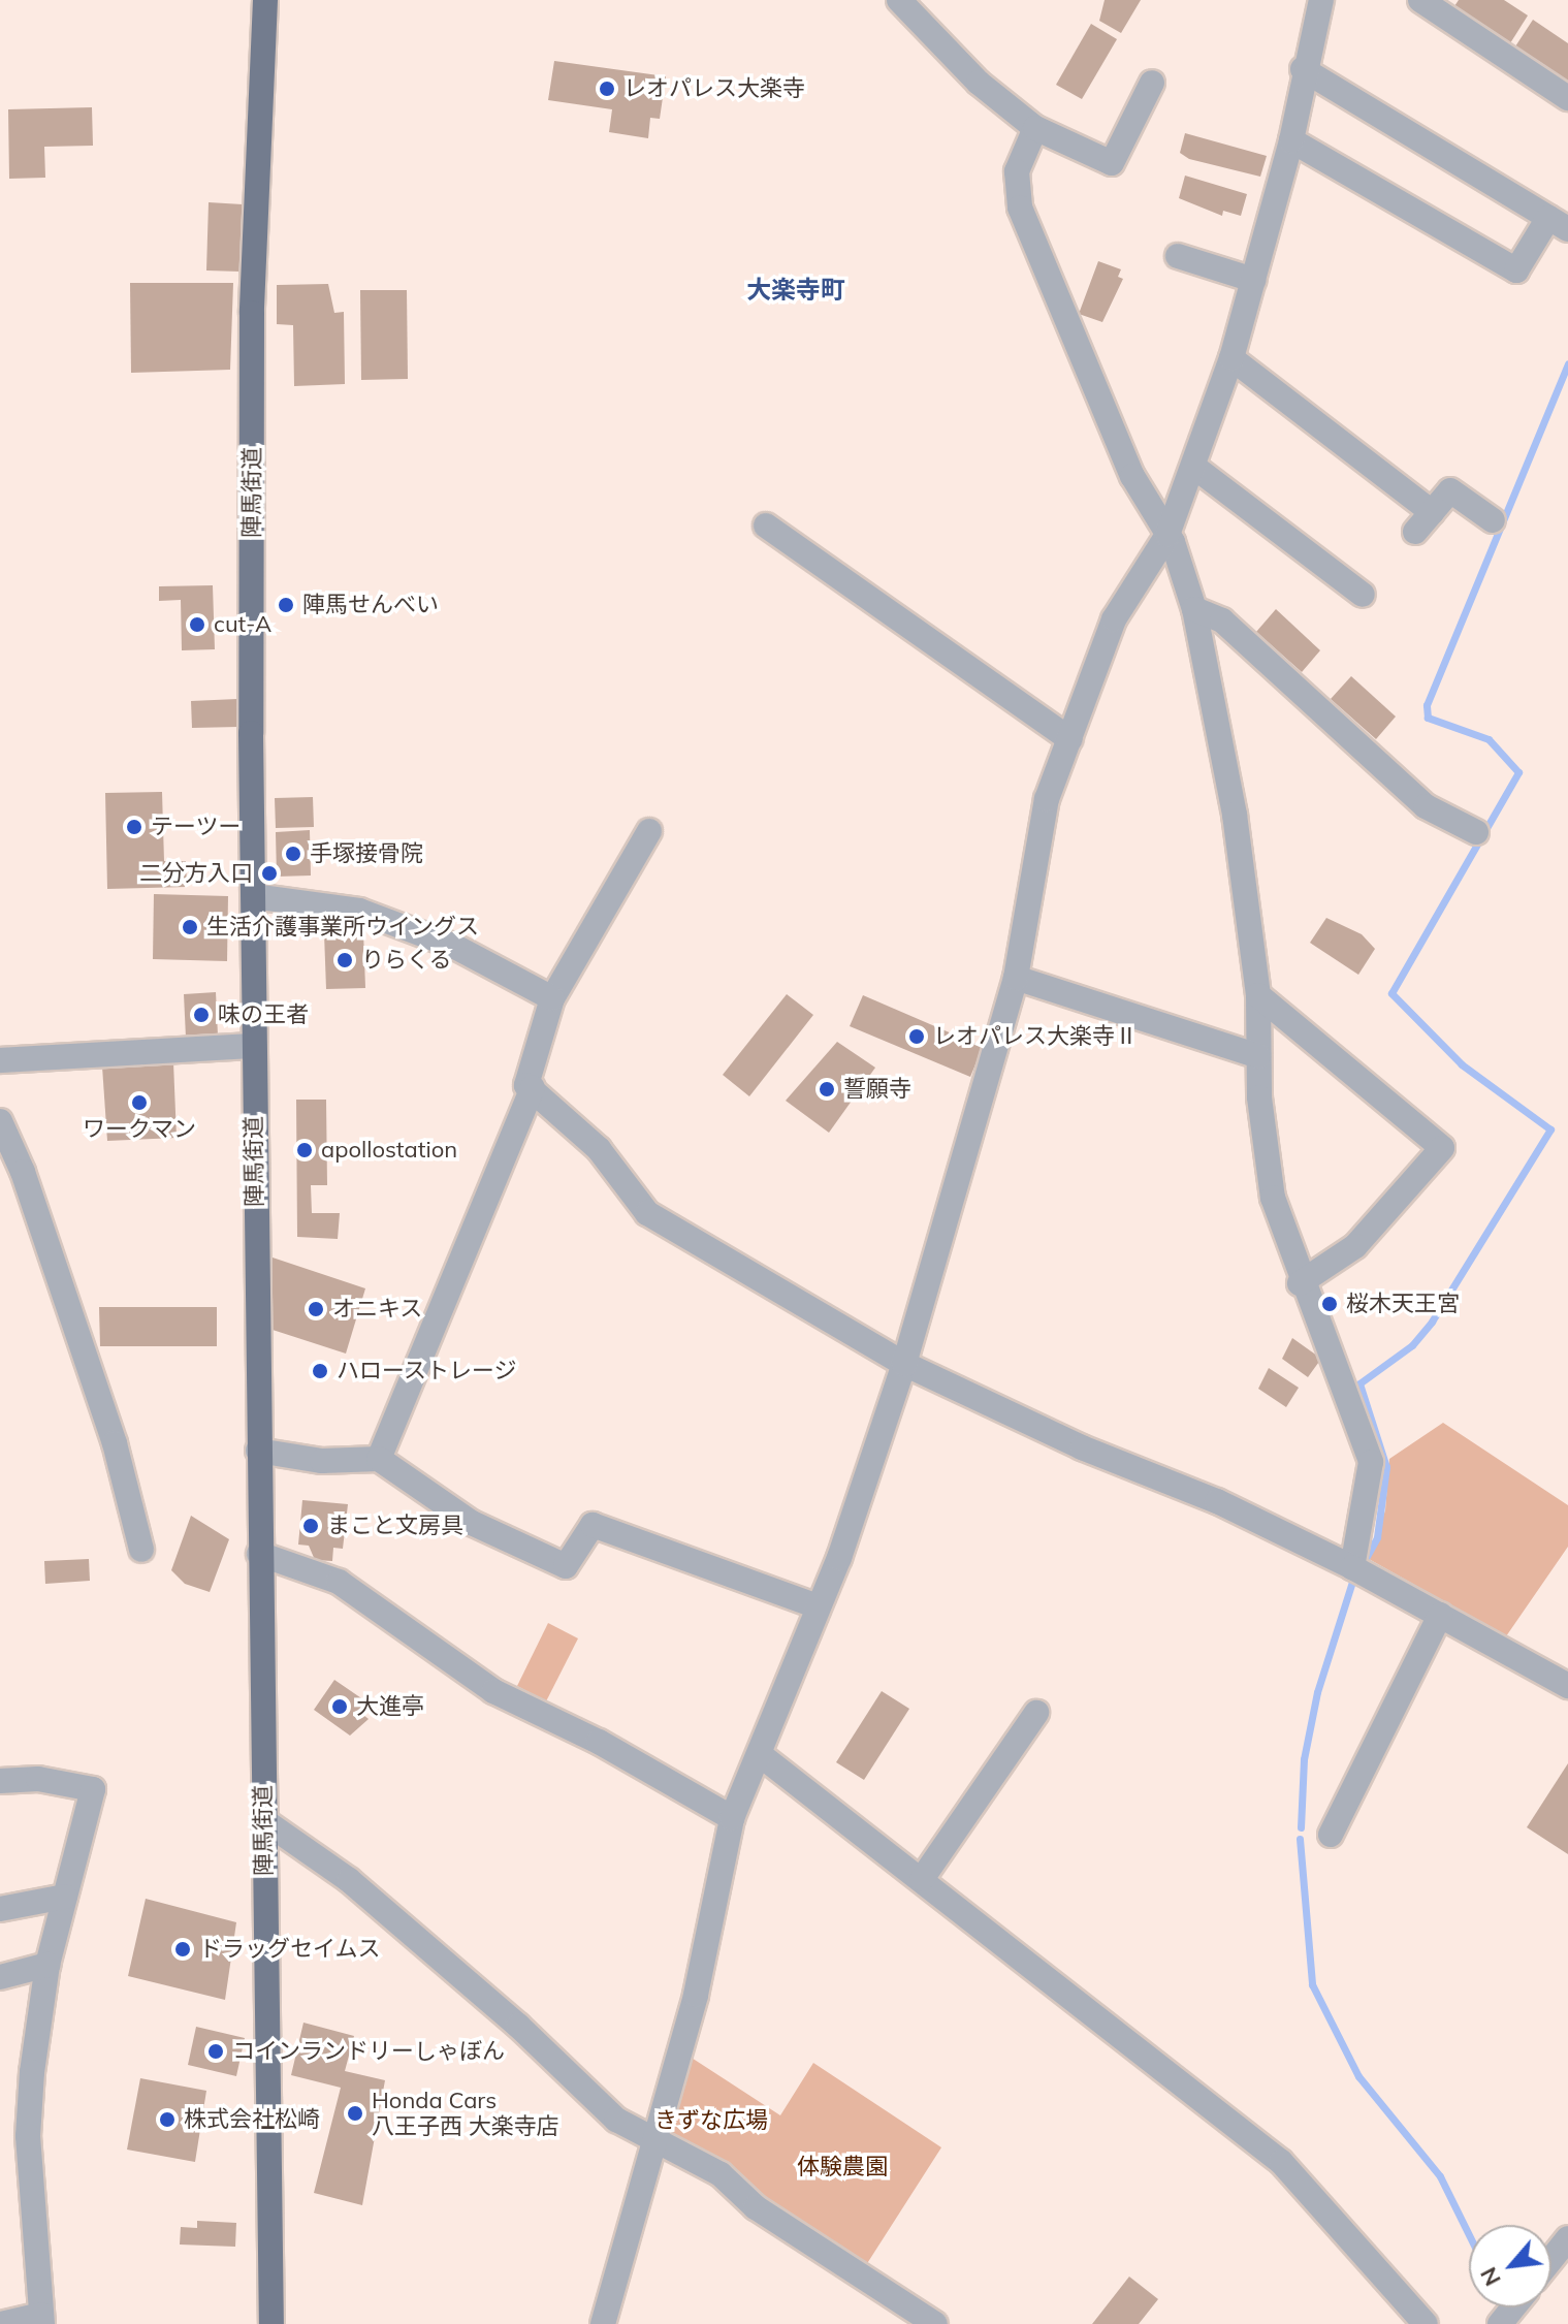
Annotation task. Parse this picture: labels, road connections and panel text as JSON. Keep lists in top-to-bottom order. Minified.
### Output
{"streets":{"main road":["陣馬街道"]},"districts":["大楽寺町"],"parks":["きずな広場","体験農園"],"places":["レオパレス大楽寺","陣馬せんべい","cut-A","テーツー","手塚接骨院","二分方入口","生活介護事業所ウイングス","りらくる","味の王者","レオパレス大楽寺Ⅱ","誓願寺","ワークマン","apollostation","桜木天王宮","オニキス","ハローストレージ","まこと文房具","大進亭","ドラッグセイムス","コインランドリーしゃぼん","Honda Cars 八王子西 大楽寺店","株式会社松崎"],"north":"bottom left"}
